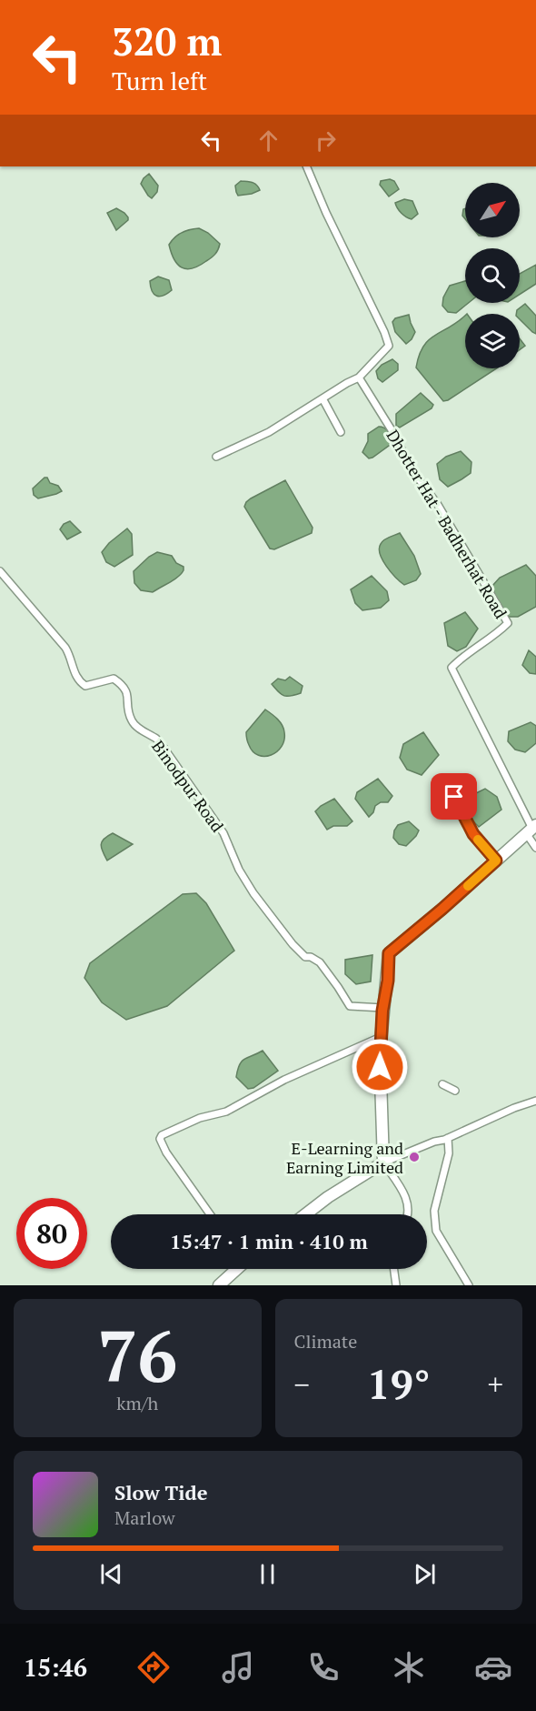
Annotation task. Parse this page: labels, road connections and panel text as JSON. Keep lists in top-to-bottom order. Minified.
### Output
{"streets":{"street":["Dhotter Hat - Badherhat Road","Binodpur Road"]},"places":["E-Learning and Earning Limited"],"north":"top right","page":{"turn":["320 m","Turn left"],"limit":"80","trip":"15:47 · 1 min · 410 m","tile":[["76","km/h"],"Climate"],"heat":["−","19°","+"],"song":["Slow Tide","Marlow"],"tabs":"15:46"}}
